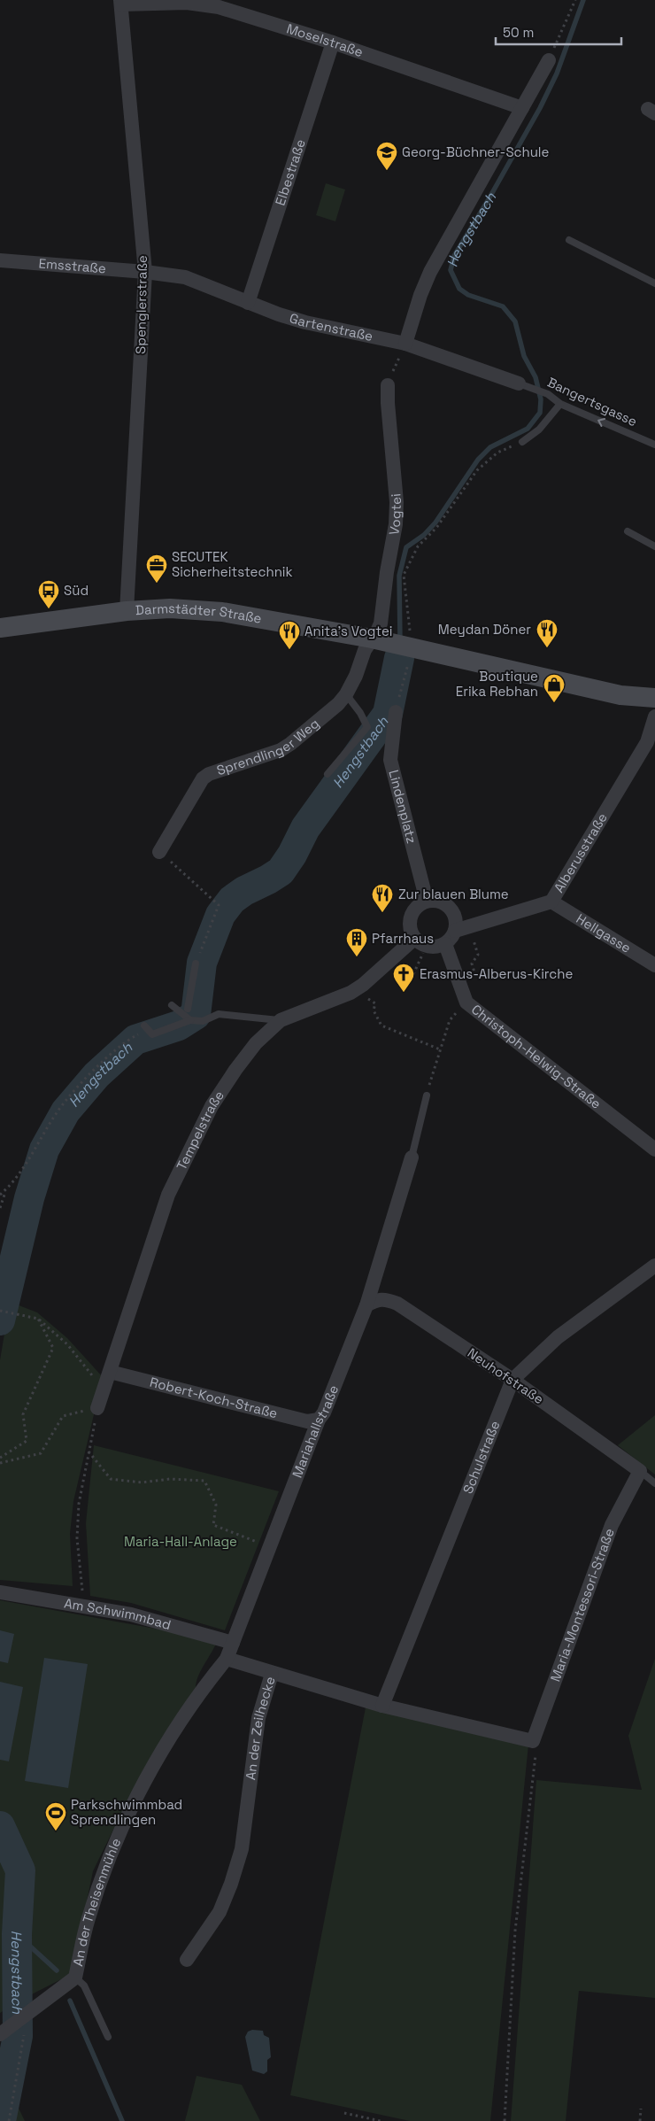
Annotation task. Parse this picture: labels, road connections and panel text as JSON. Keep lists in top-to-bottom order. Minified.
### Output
{"streets":{"street":["Moselstraße","Elbestraße","Emsstraße","Spenglerstraße","Gartenstraße","Vogtei","Darmstädter Straße","Sprendlinger Weg","Lindenplatz","Alberusstraße","Hellgasse","Christoph-Helwig-Straße","Tempelstraße","Neuhofstraße","Robert-Koch-Straße","Mariahallstraße","Schulstraße","Maria-Montessori-Straße","Am Schwimmbad","An der Zeilhecke","An der Theisenmühle"],"lane":["Bangertsgasse"]},"crossings":[["Moselstraße","Elbestraße"],["Moselstraße","Spenglerstraße"],["Elbestraße","Gartenstraße"],["Emsstraße","Spenglerstraße"],["Emsstraße","Gartenstraße"],["Spenglerstraße","Gartenstraße"],["Spenglerstraße","Darmstädter Straße"],["Gartenstraße","Bangertsgasse"],["Vogtei","Darmstädter Straße"],["Vogtei","Sprendlinger Weg"],["Darmstädter Straße","Sprendlinger Weg"],["Lindenplatz","Alberusstraße"],["Lindenplatz","Christoph-Helwig-Straße"],["Lindenplatz","Tempelstraße"],["Alberusstraße","Hellgasse"],["Alberusstraße","Christoph-Helwig-Straße"],["Alberusstraße","Tempelstraße"],["Christoph-Helwig-Straße","Tempelstraße"],["Tempelstraße","Robert-Koch-Straße"],["Neuhofstraße","Mariahallstraße"],["Neuhofstraße","Schulstraße"],["Neuhofstraße","Maria-Montessori-Straße"],["Robert-Koch-Straße","Mariahallstraße"],["Mariahallstraße","Am Schwimmbad"],["Mariahallstraße","An der Theisenmühle"],["Schulstraße","An der Zeilhecke"],["Maria-Montessori-Straße","An der Zeilhecke"]],"one_way":["Bangertsgasse"],"water":["Hengstbach"],"parks":["Maria-Hall-Anlage"],"places":{"school or university":["Georg-Büchner-Schule"],"office":["SECUTEK Sicherheitstechnik"],"bus stop":["Süd"],"restaurant":["Meydan Döner","Anita's Vogtei","Zur blauen Blume"],"shop":["Boutique Erika Rebhan"],"building":["Pfarrhaus"],"church":["Erasmus-Alberus-Kirche"],"sports":["Parkschwimmbad Sprendlingen"]},"scale_bar":"50 m"}
